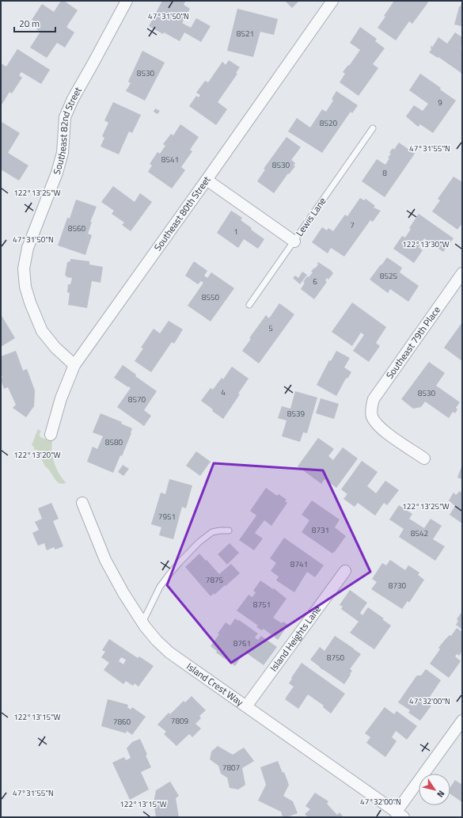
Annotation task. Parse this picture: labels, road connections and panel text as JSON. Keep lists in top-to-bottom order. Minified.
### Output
{"streets":{"street":["Southeast 82nd Street","Southeast 80th Street","Southeast 79th Place","Island Heights Lane","Island Crest Way"],"lane":["Lewis Lane"]},"crossings":[["Southeast 82nd Street","Southeast 80th Street"],["Island Heights Lane","Island Crest Way"]],"house_numbers":["8521","8530","9","8520","8541","8530","8","7","8560","1","8525","6","8550","5","4","8530","8570","8539","8580","7951","8731","8542","8741","7875","8730","8751","8761","8750","7809","7860","7807"],"scale_bar":"20 m","north":"bottom right","coordinates":["47°31'50\"N","47°31'55\"N","122°13'25\"W","122°13'30\"W","122°13'20\"W","47°32'00\"N","122°13'15\"W"]}
